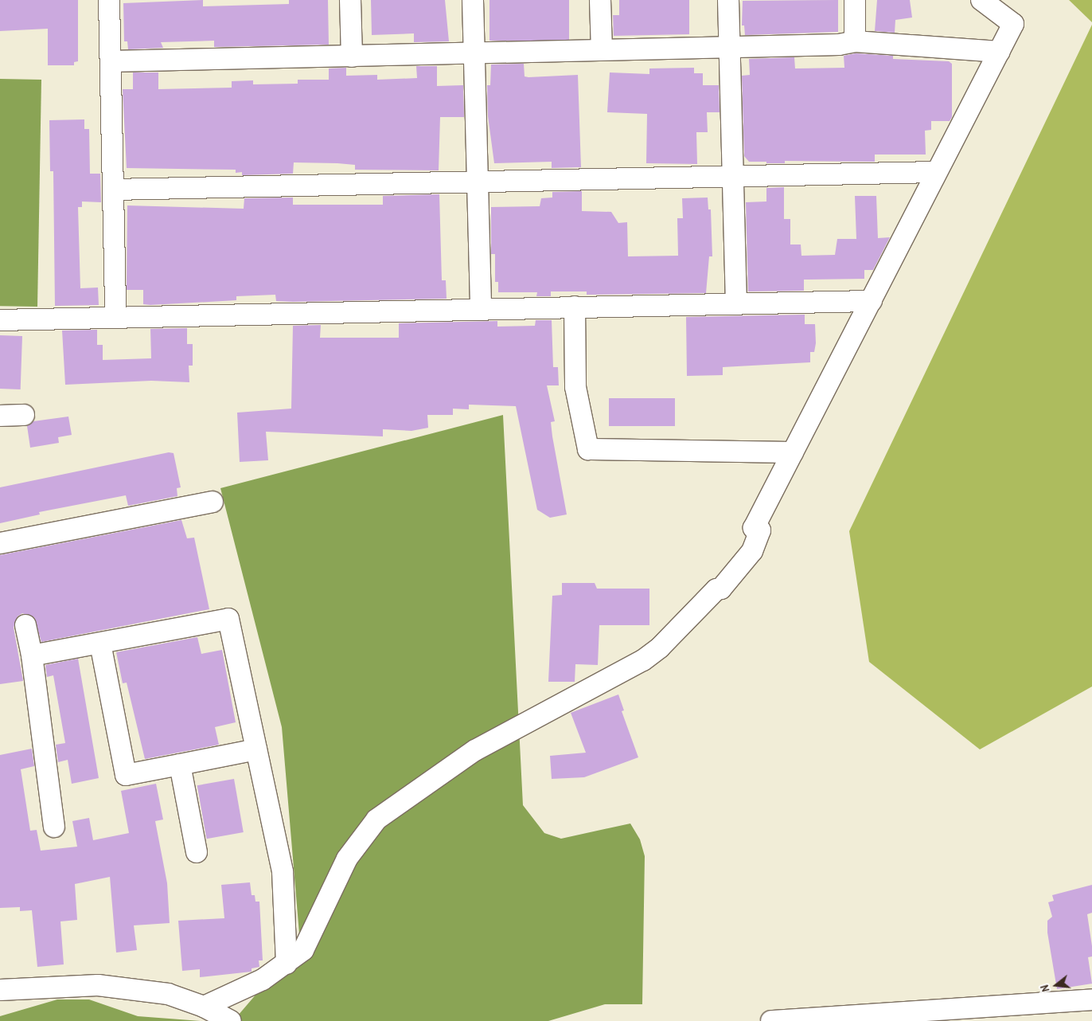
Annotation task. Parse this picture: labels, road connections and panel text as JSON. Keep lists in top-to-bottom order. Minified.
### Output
{"north":"left"}
